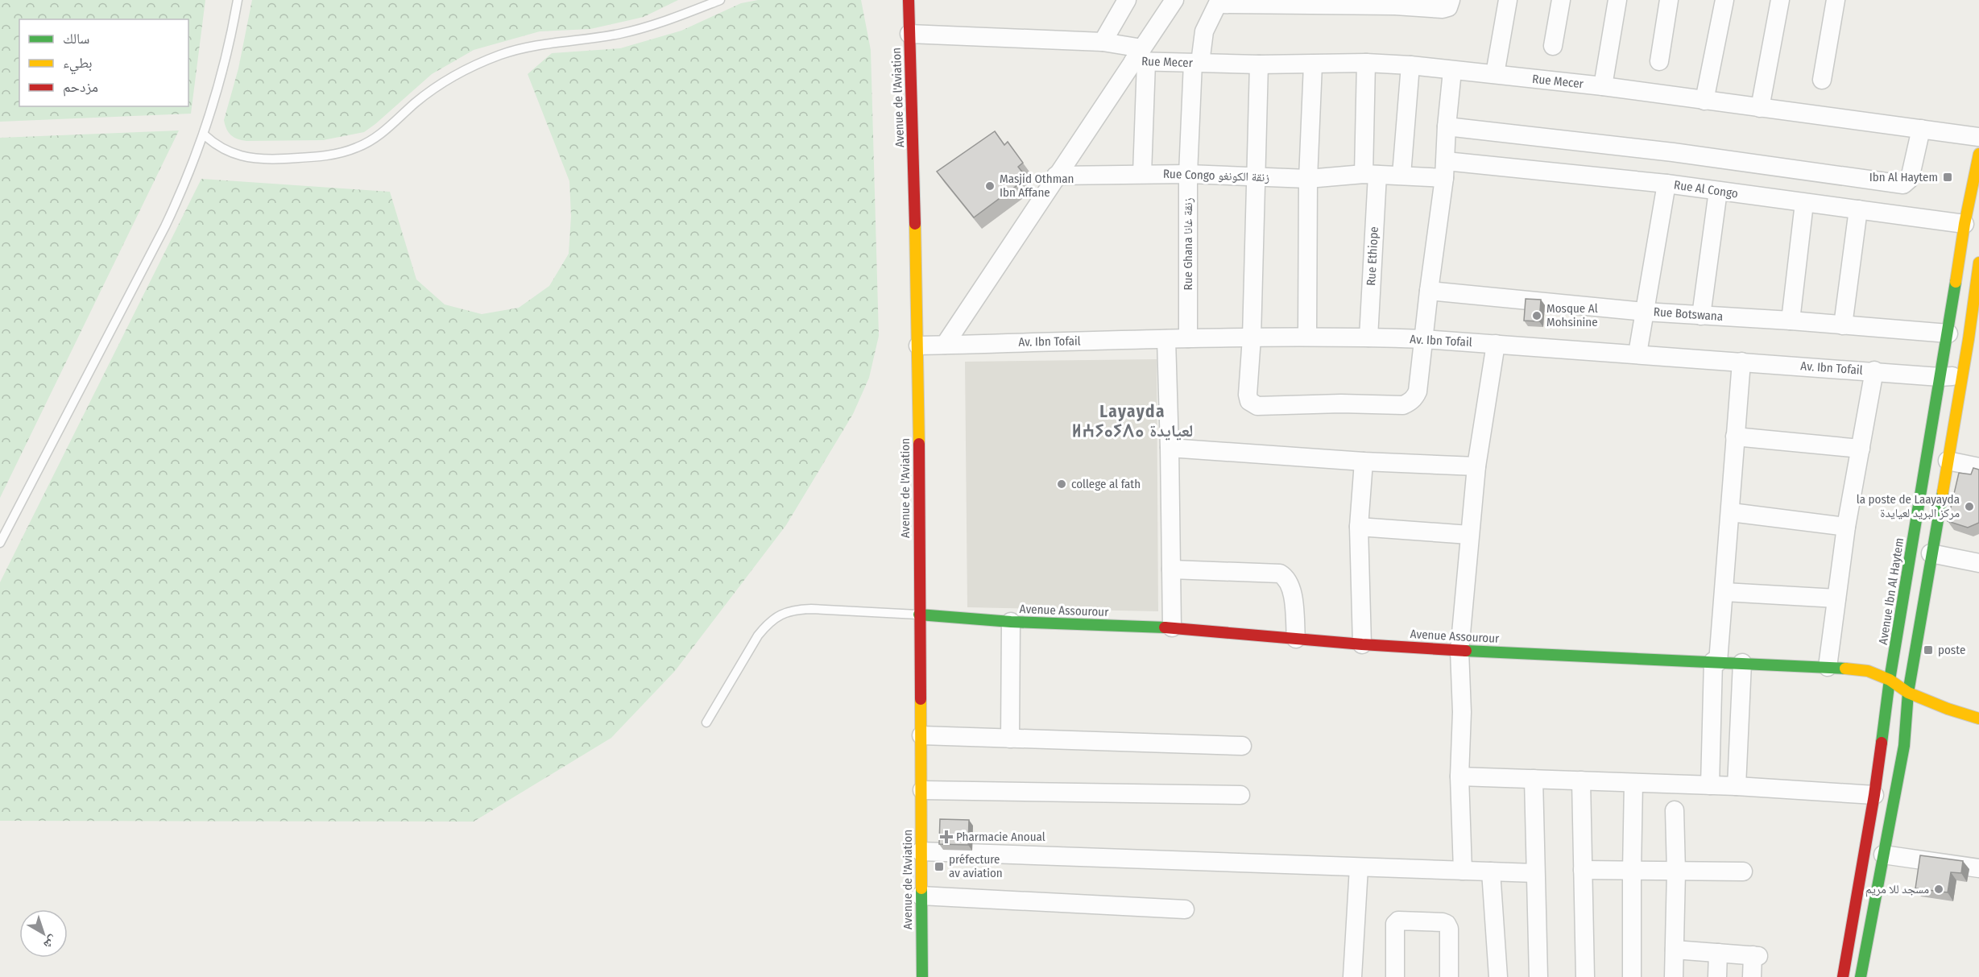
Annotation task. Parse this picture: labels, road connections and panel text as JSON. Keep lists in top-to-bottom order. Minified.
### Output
{"streets":{"street":["Rue Mecer","Avenue de l'Aviation","Rue Congo زنقة الكونغو","Rue Al Congo","Rue Ghana زنقة غانا","Rue Ethiope","Rue Botswana","Av. Ibn Tofail","Avenue Ibn Al Haytem","Avenue Assourour"]},"crossings":[["Rue Mecer","Avenue de l'Aviation"],["Rue Mecer","Rue Ghana زنقة غانا"],["Rue Mecer","Rue Ethiope"],["Avenue de l'Aviation","Av. Ibn Tofail"],["Avenue de l'Aviation","Avenue Assourour"],["Rue Congo زنقة الكونغو","Rue Al Congo"],["Rue Congo زنقة الكونغو","Rue Ghana زنقة غانا"],["Rue Congo زنقة الكونغو","Rue Ethiope"],["Rue Al Congo","Avenue Ibn Al Haytem"],["Rue Ghana زنقة غانا","Av. Ibn Tofail"],["Rue Ethiope","Av. Ibn Tofail"],["Rue Botswana","Avenue Ibn Al Haytem"],["Av. Ibn Tofail","Avenue Ibn Al Haytem"],["Avenue Ibn Al Haytem","Avenue Assourour"]],"districts":["Layayda ⵍⵄⵢⴰⵢⴷⴰ لعيايدة"],"places":{"transit":["Ibn Al Haytem","poste","préfecture av aviation"],"other":["Masjid Othman Ibn Affane","Mosque Al Mohsinine","college al fath","la poste de Laayayda مركز البريد لعيايدة","مسجد للا مريم"],"health":["Pharmacie Anoual"]},"legend":["سالك","بطيء","مزدحم"],"north":"bottom right"}
